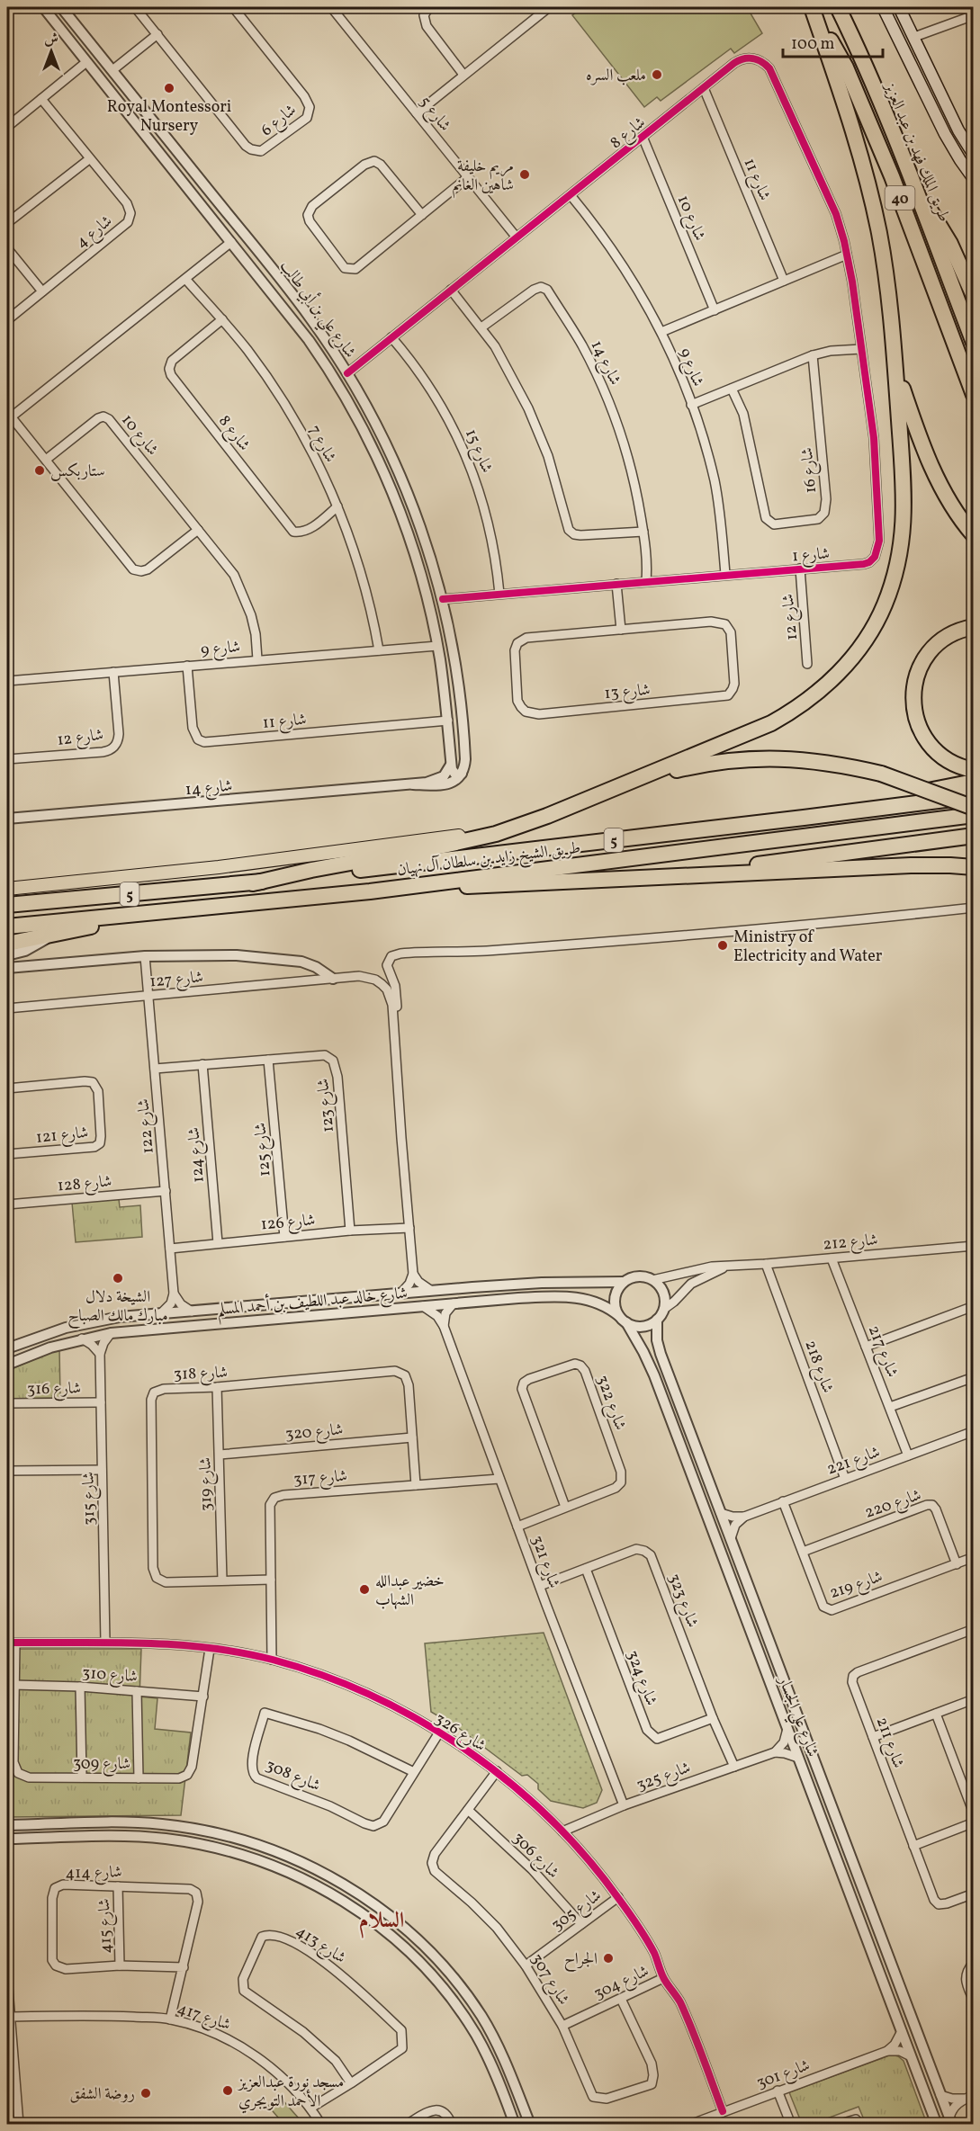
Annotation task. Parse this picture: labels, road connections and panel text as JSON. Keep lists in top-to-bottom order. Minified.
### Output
{"streets":{"highway":["طريق الملك فهد بن عبد العزيز","40","5","طريق الشيخ زايد بن سلطان آل نهيان"],"street":["شارع 5","شارع 6","شارع 8","شارع 11","شارع 10","شارع 4","شارع علي بن أبي طالب","شارع 14","شارع 9","شارع 7","شارع 15","شارع 16","شارع 1","شارع 12","شارع 13","شارع 127","شارع 123","شارع 122","شارع 121","شارع 125","شارع 124","شارع 128","شارع 126","شارع 212","شارع خالد عبد اللطيف بن أحمد المسلم","شارع 217","شارع 218","شارع 318","شارع 316","شارع 322","شارع 320","شارع 221","شارع 317","شارع 319","شارع 315","شارع 220","شارع 321","شارع 219","شارع 323","شارع 310","شارع 324","شارع علي الجسار","شارع 326","شارع 211","شارع 309","شارع 308","شارع 325","شارع 306","شارع 414","شارع 305","شارع 415","شارع 413","شارع 307","شارع 304","شارع 417","شارع 301"]},"crossings":[["شارع 5","شارع 8"],["شارع 8","شارع 11"],["شارع 8","شارع 10"],["شارع 8","شارع علي بن أبي طالب"],["شارع 8","شارع 9"],["شارع 8","شارع 7"],["شارع 8","شارع 15"],["شارع 8","شارع 1"],["شارع 11","شارع علي بن أبي طالب"],["شارع 11","شارع 9"],["شارع 10","شارع 9"],["شارع علي بن أبي طالب","شارع 14"],["شارع علي بن أبي طالب","شارع 9"],["شارع علي بن أبي طالب","شارع 1"],["شارع 14","شارع 1"],["شارع 9","شارع 7"],["شارع 9","شارع 1"],["شارع 9","شارع 12"],["شارع 15","شارع 1"],["شارع 1","شارع 12"],["5","طريق الشيخ زايد بن سلطان آل نهيان"],["شارع 127","شارع 122"],["شارع 127","شارع 126"],["شارع 123","شارع 122"],["شارع 123","شارع 125"],["شارع 123","شارع 124"],["شارع 123","شارع 126"],["شارع 122","شارع 128"],["شارع 122","شارع 126"],["شارع 125","شارع 126"],["شارع 124","شارع 126"],["شارع 212","شارع خالد عبد اللطيف بن أحمد المسلم"],["شارع 212","شارع 217"],["شارع 212","شارع 218"],["شارع 212","شارع علي الجسار"],["شارع خالد عبد اللطيف بن أحمد المسلم","شارع 315"],["شارع خالد عبد اللطيف بن أحمد المسلم","شارع 321"],["شارع خالد عبد اللطيف بن أحمد المسلم","شارع علي الجسار"],["شارع 217","شارع 221"],["شارع 218","شارع 221"],["شارع 318","شارع 320"],["شارع 318","شارع 317"],["شارع 318","شارع 319"],["شارع 316","شارع 315"],["شارع 322","شارع 321"],["شارع 320","شارع 319"],["شارع 221","شارع 219"],["شارع 317","شارع 321"],["شارع 317","شارع 326"],["شارع 315","شارع 326"],["شارع 220","شارع 219"],["شارع 321","شارع 323"],["شارع 321","شارع 325"],["شارع 323","شارع 324"],["شارع 323","شارع 325"],["شارع 310","شارع 309"],["شارع 326","شارع 309"],["شارع 326","شارع 308"],["شارع 326","شارع 325"],["شارع 326","شارع 305"],["شارع 326","شارع 307"],["شارع 326","شارع 304"],["شارع 326","شارع 301"],["شارع 306","شارع 305"],["شارع 306","شارع 307"],["شارع 414","شارع 415"],["شارع 414","شارع 417"],["شارع 305","شارع 307"],["شارع 413","شارع 417"],["شارع 307","شارع 304"]],"districts":["السلام"],"places":["ملعب السره","Royal Montessori Nursery","مريم خليفة شاهين الغانم","ستاربكس","Ministry of Electricity and Water","الشيخة دلال مبارك مالك الصباح","خضير عبدالله الشهاب","الجراح","مسجد نورة عبدالعزيز الأحمد التويجري","روضة الشفق"],"scale_bar":"100 m","north":"top"}
